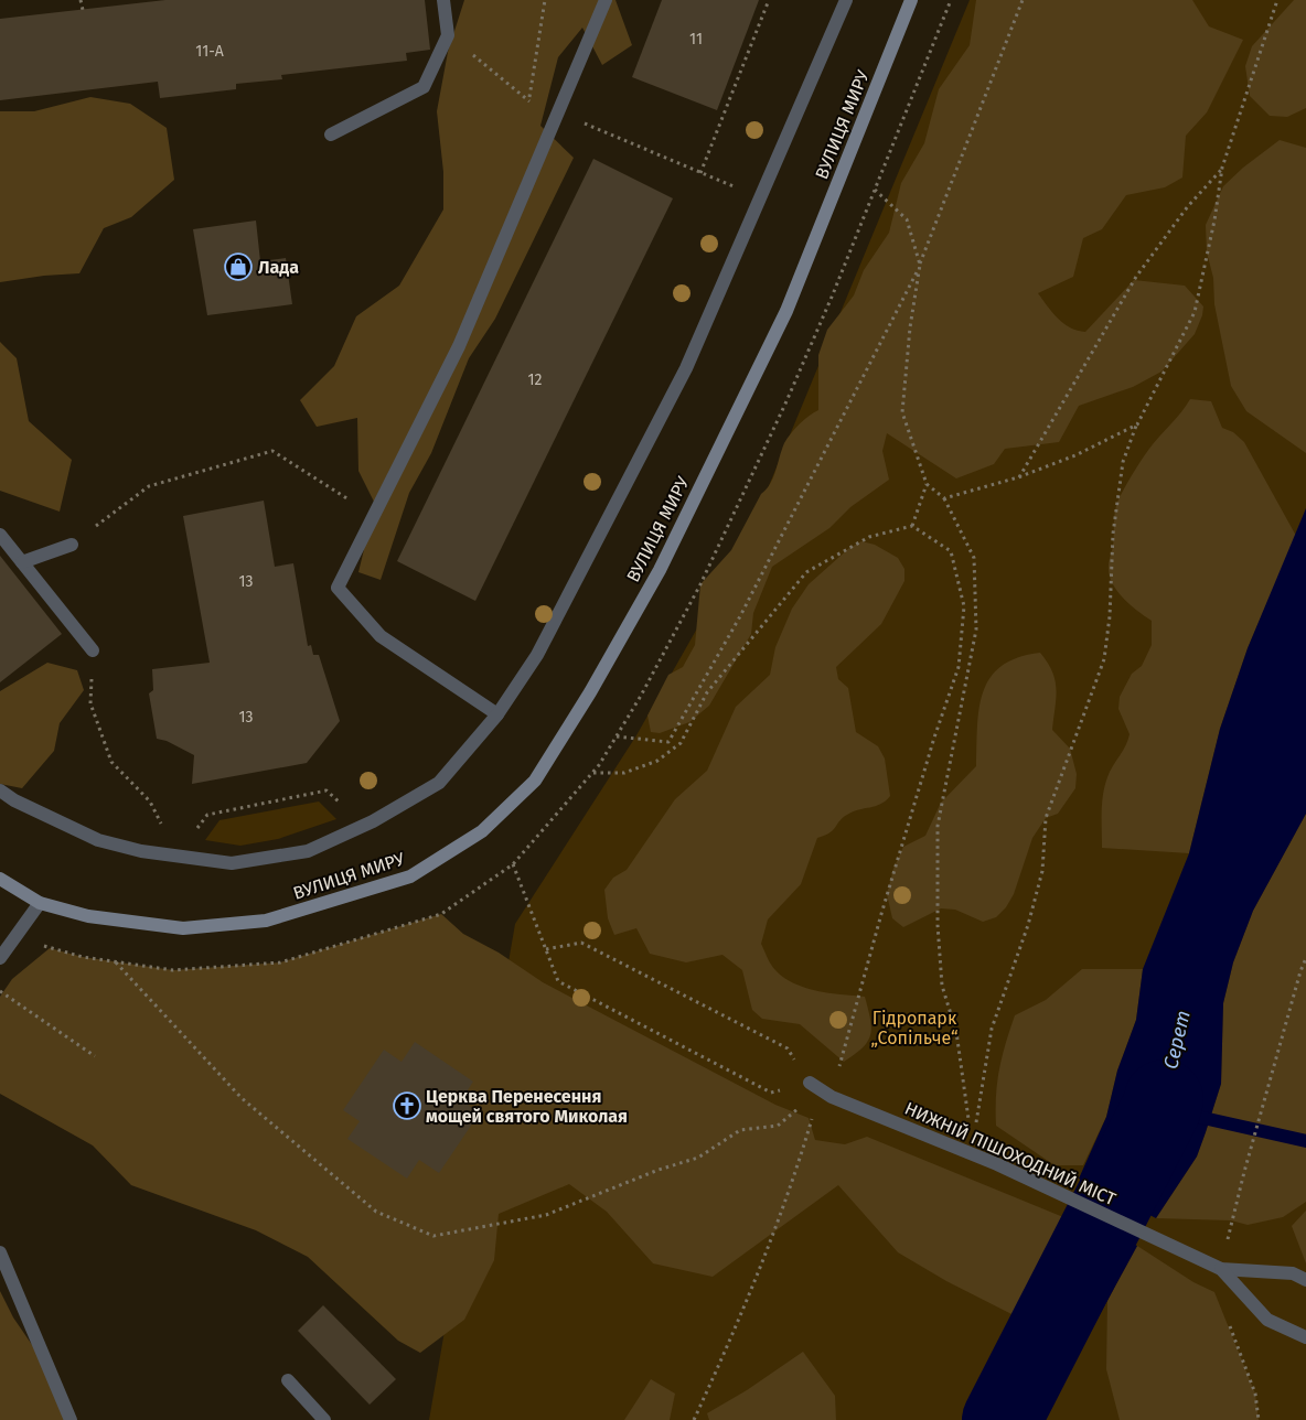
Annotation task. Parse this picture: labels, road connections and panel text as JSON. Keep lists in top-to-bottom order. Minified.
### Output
{"streets":{"main road":["ВУЛИЦЯ МИРУ"],"street":["НИЖНІЙ ПІШОХОДНИЙ МІСТ"]},"water":["Серет"],"parks":["Гідропарк „Сопільче“"],"places":{"shop":["Лада"],"church":["Церква Перенесення мощей святого Миколая"]},"house_numbers":["11","11-А","12","13","13"]}
